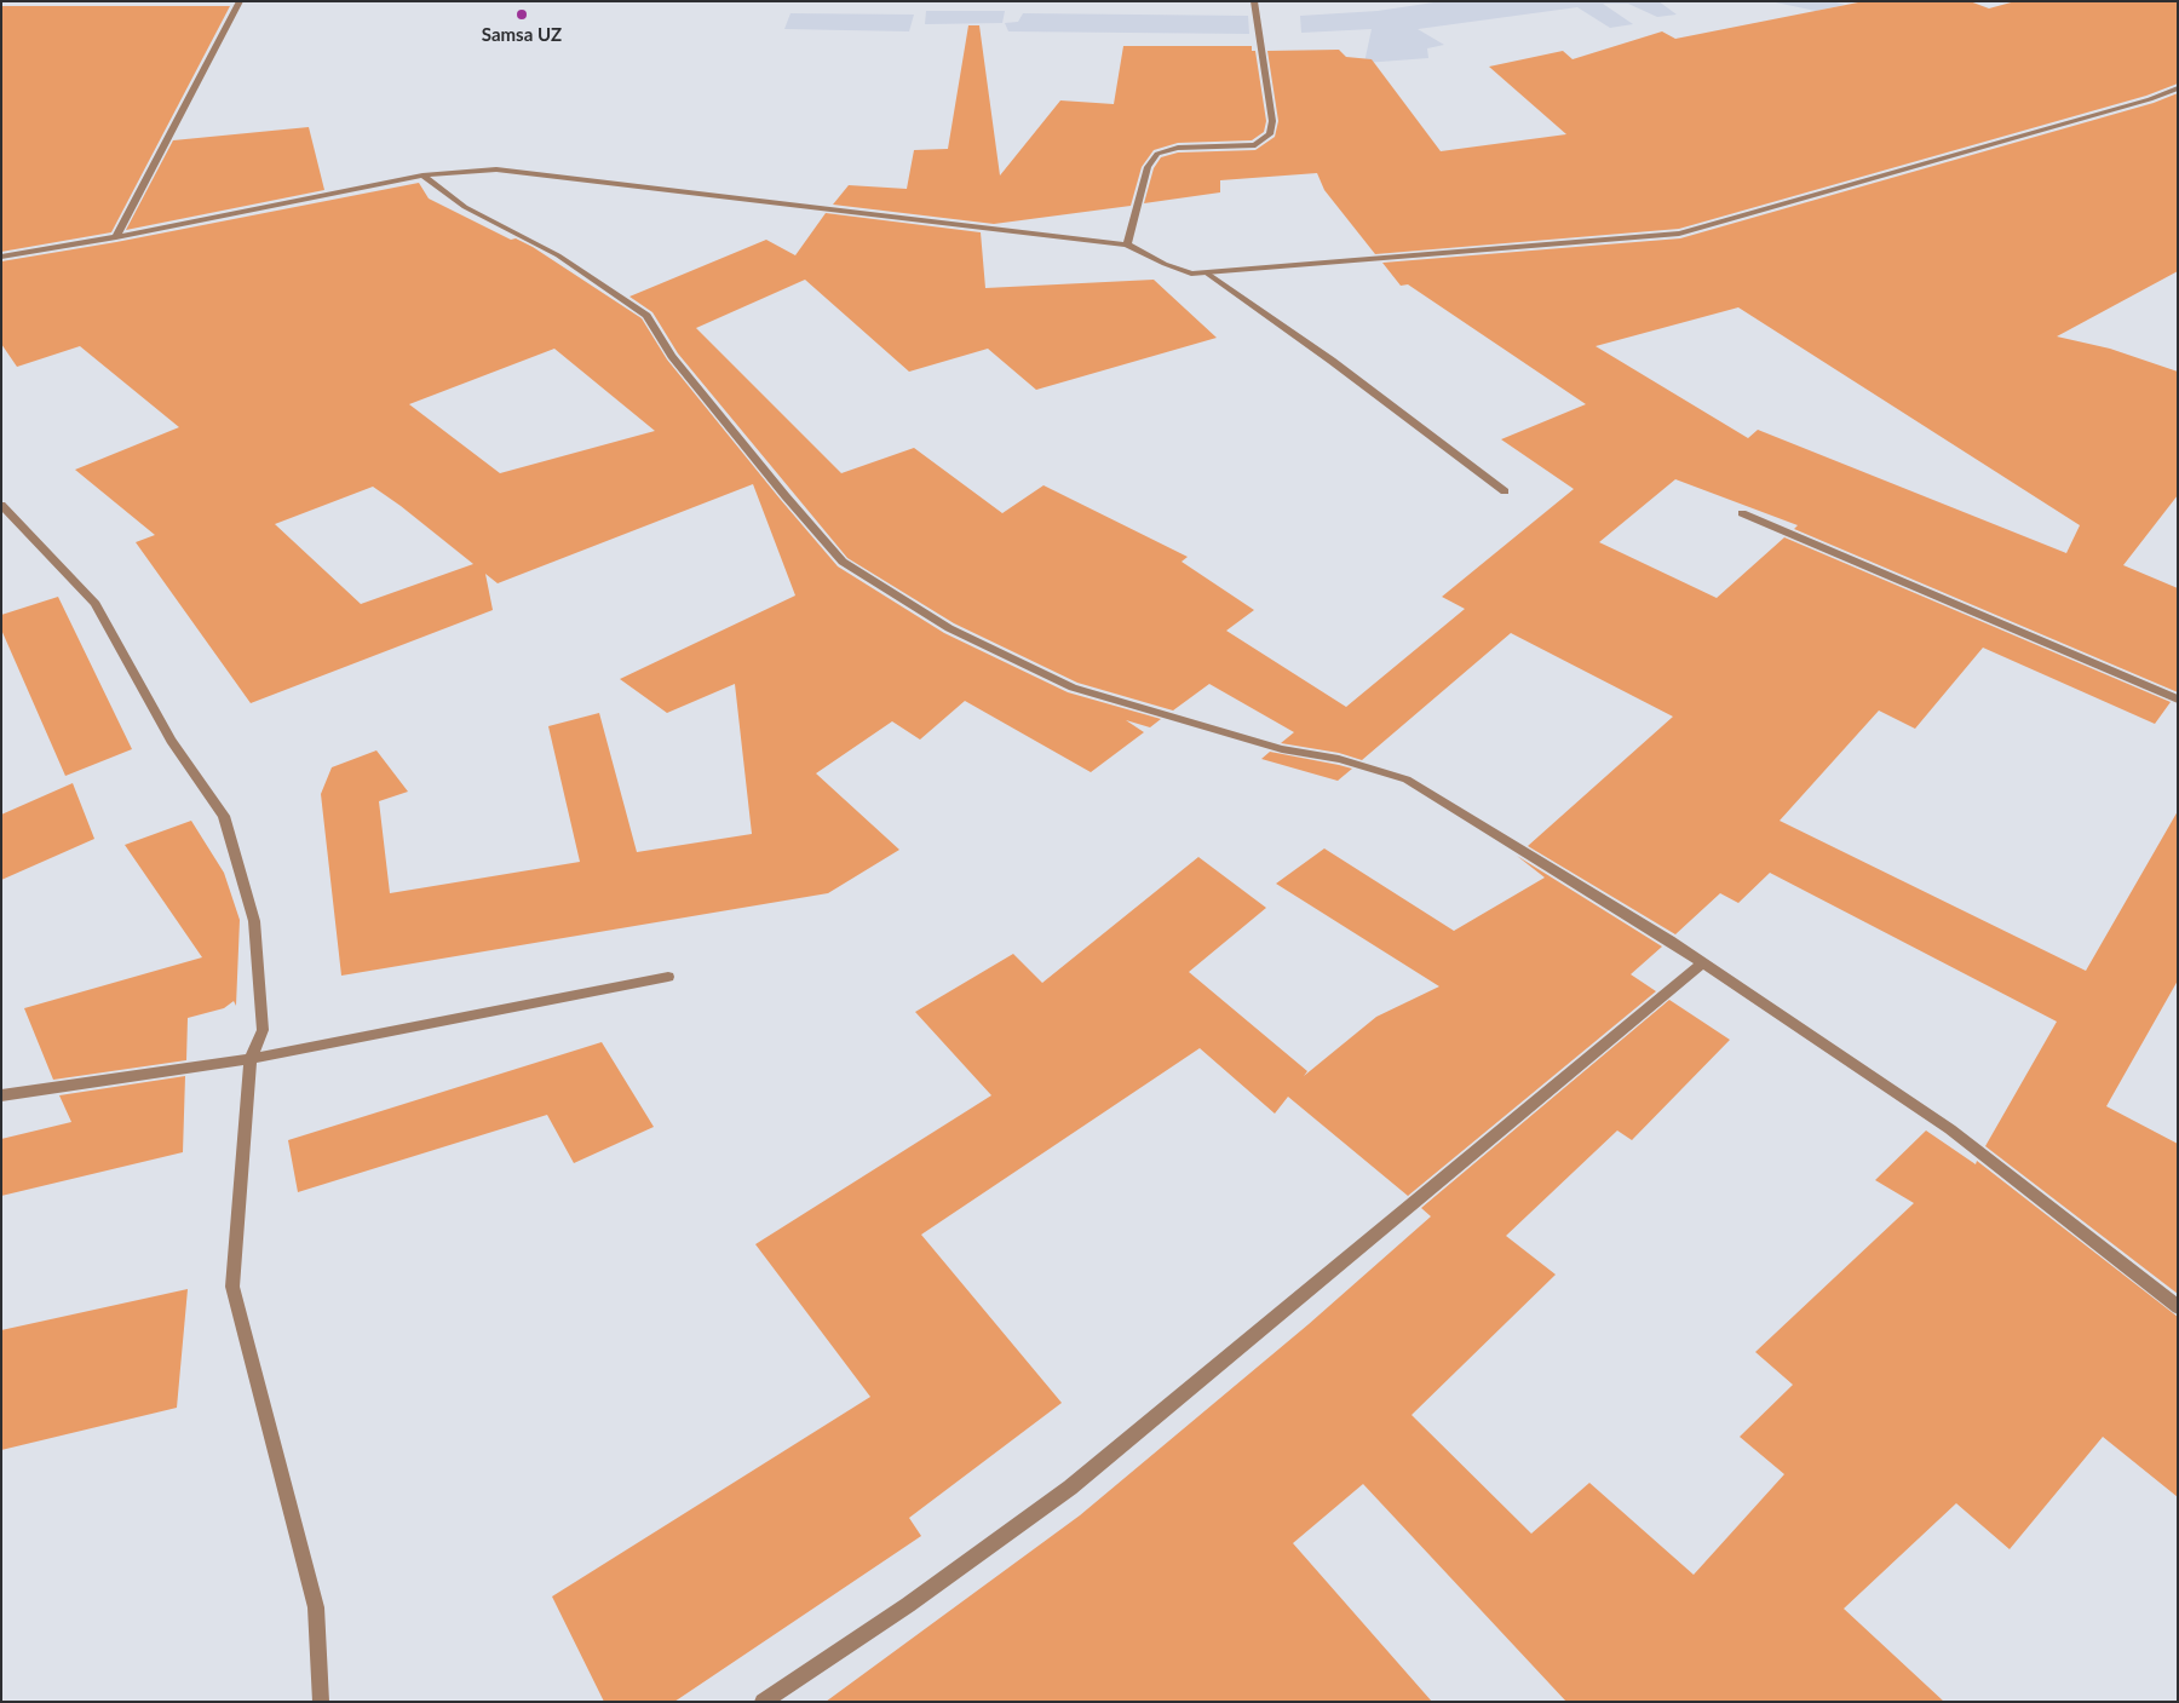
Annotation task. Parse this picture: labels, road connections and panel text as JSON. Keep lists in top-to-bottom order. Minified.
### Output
{"places":["Samsa UZ"]}
